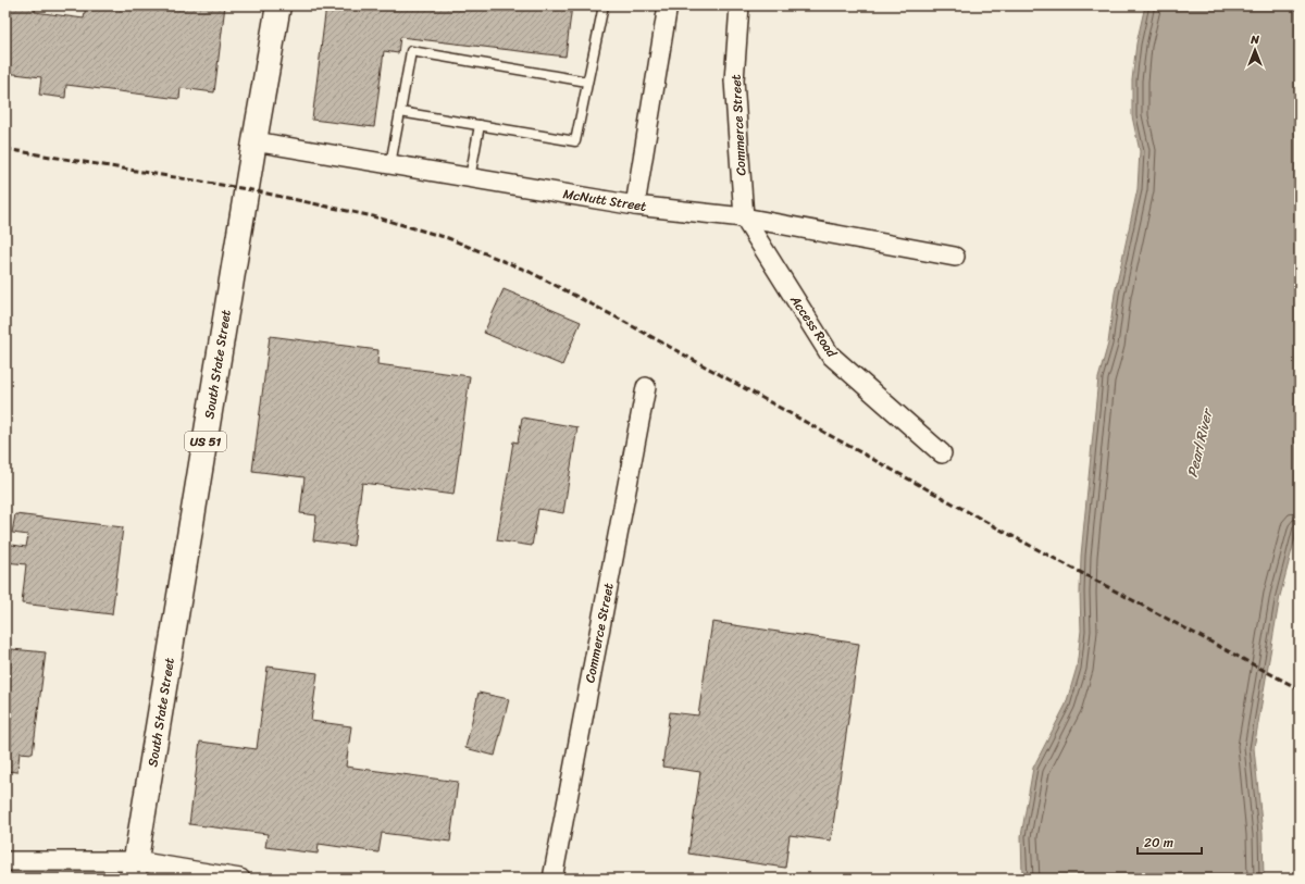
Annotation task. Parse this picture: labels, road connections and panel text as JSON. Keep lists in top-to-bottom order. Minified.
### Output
{"streets":{"main road":["South State Street","US 51"],"street":["Commerce Street","McNutt Street","Access Road"]},"crossings":[["Commerce Street","McNutt Street"],["Commerce Street","Access Road"],["McNutt Street","Access Road"],["McNutt Street","South State Street"]],"water":["Pearl River"],"scale_bar":"20 m","north":"top"}
